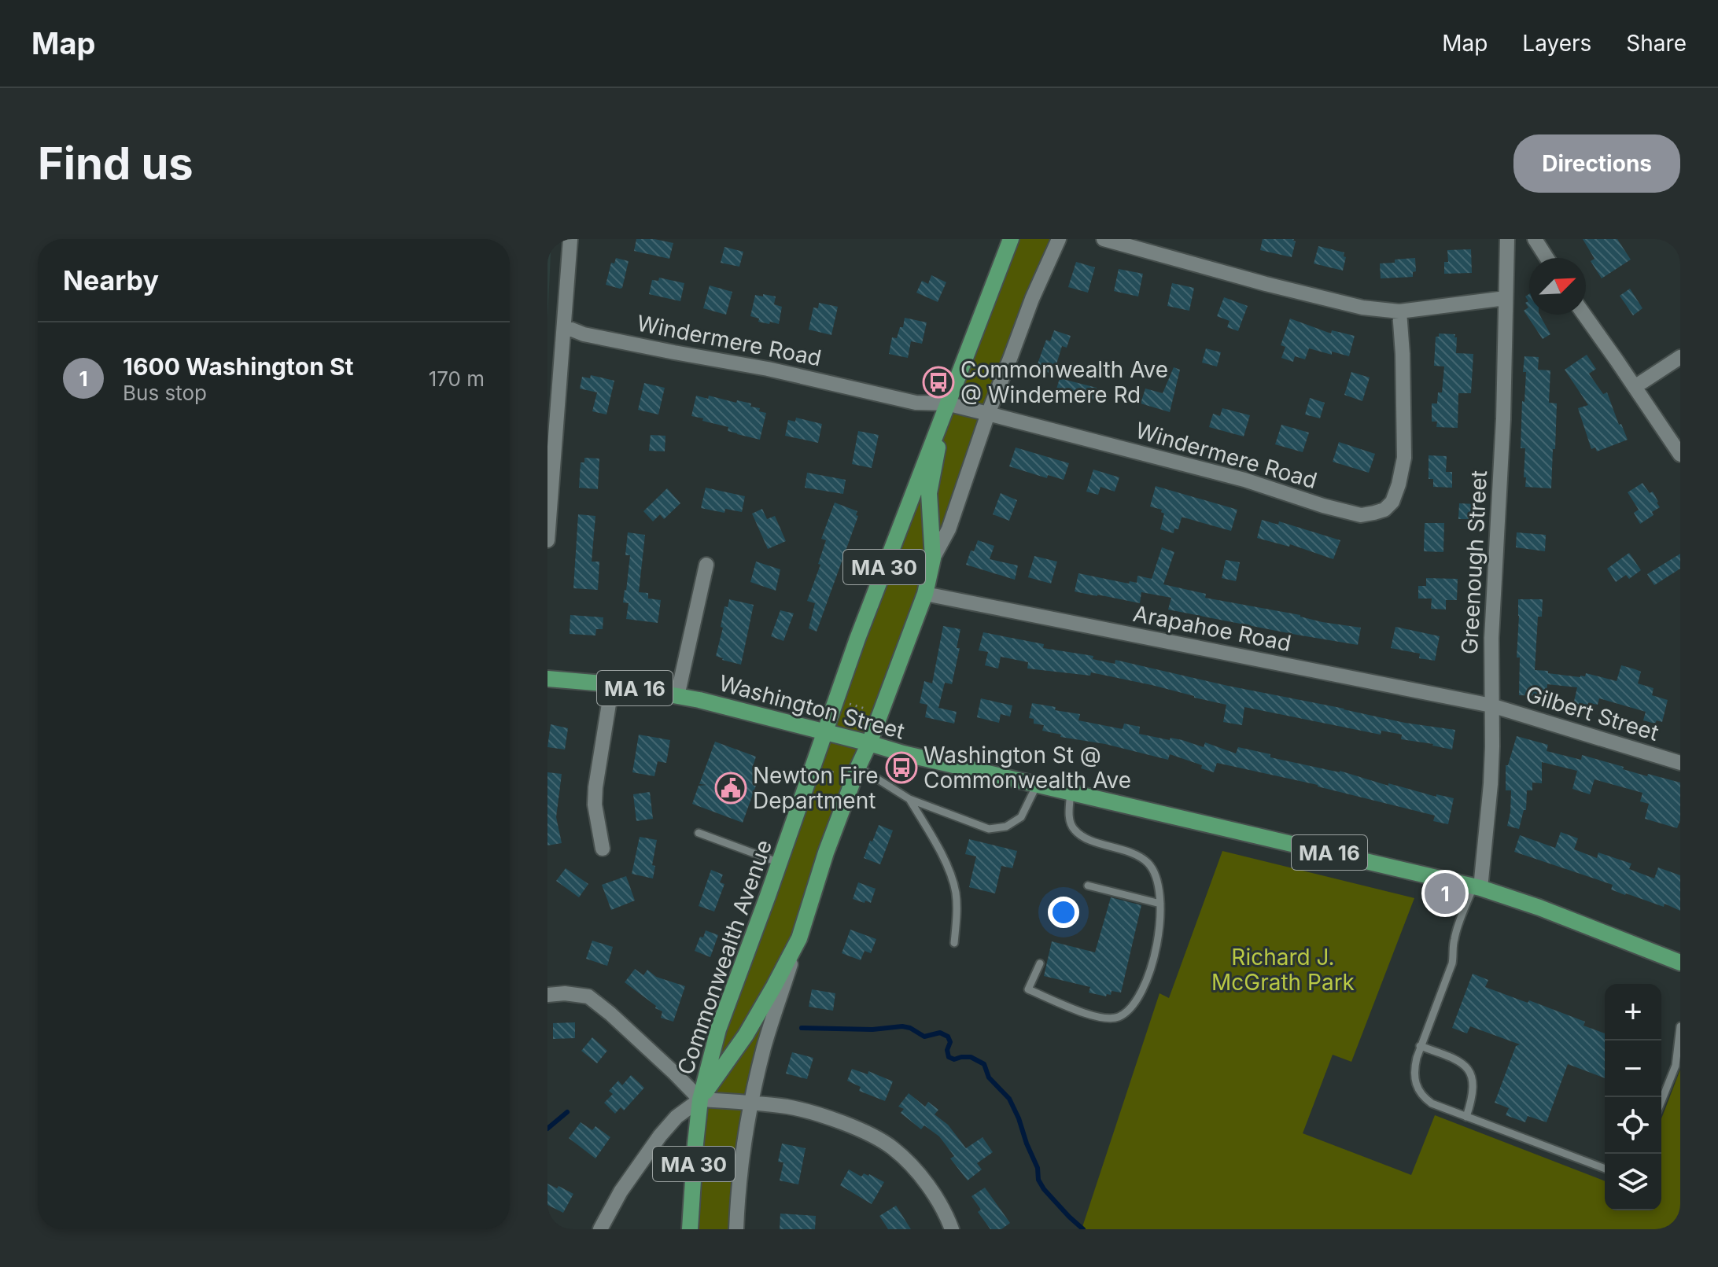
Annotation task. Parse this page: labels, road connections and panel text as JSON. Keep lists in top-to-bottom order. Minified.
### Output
{"streets":{"main road":["MA 30","MA 16","Washington Street","Commonwealth Avenue"],"street":["Windermere Road","Greenough Street","Arapahoe Road","Gilbert Street"]},"crossings":[["Windermere Road","Commonwealth Avenue"],["Greenough Street","Arapahoe Road"],["Greenough Street","Washington Street"],["Greenough Street","Gilbert Street"],["Arapahoe Road","Gilbert Street"],["Arapahoe Road","Commonwealth Avenue"],["Washington Street","Commonwealth Avenue"]],"parks":["Richard J. McGrath Park"],"places":{"bus stop":["Commonwealth Ave @ Windemere Rd","Washington St @ Commonwealth Ave"],"public building":["Newton Fire Department"]},"north":"top right","page":{"header":"Map","nav":["Map","Layers","Share"],"buttons":"Directions","title":"Find us","heading":"Nearby","list":[{"mark":"1","name":"1600 Washington St","note":"Bus stop","value":"170 m"}],"pins":"1","map_buttons":["+","−"]}}
